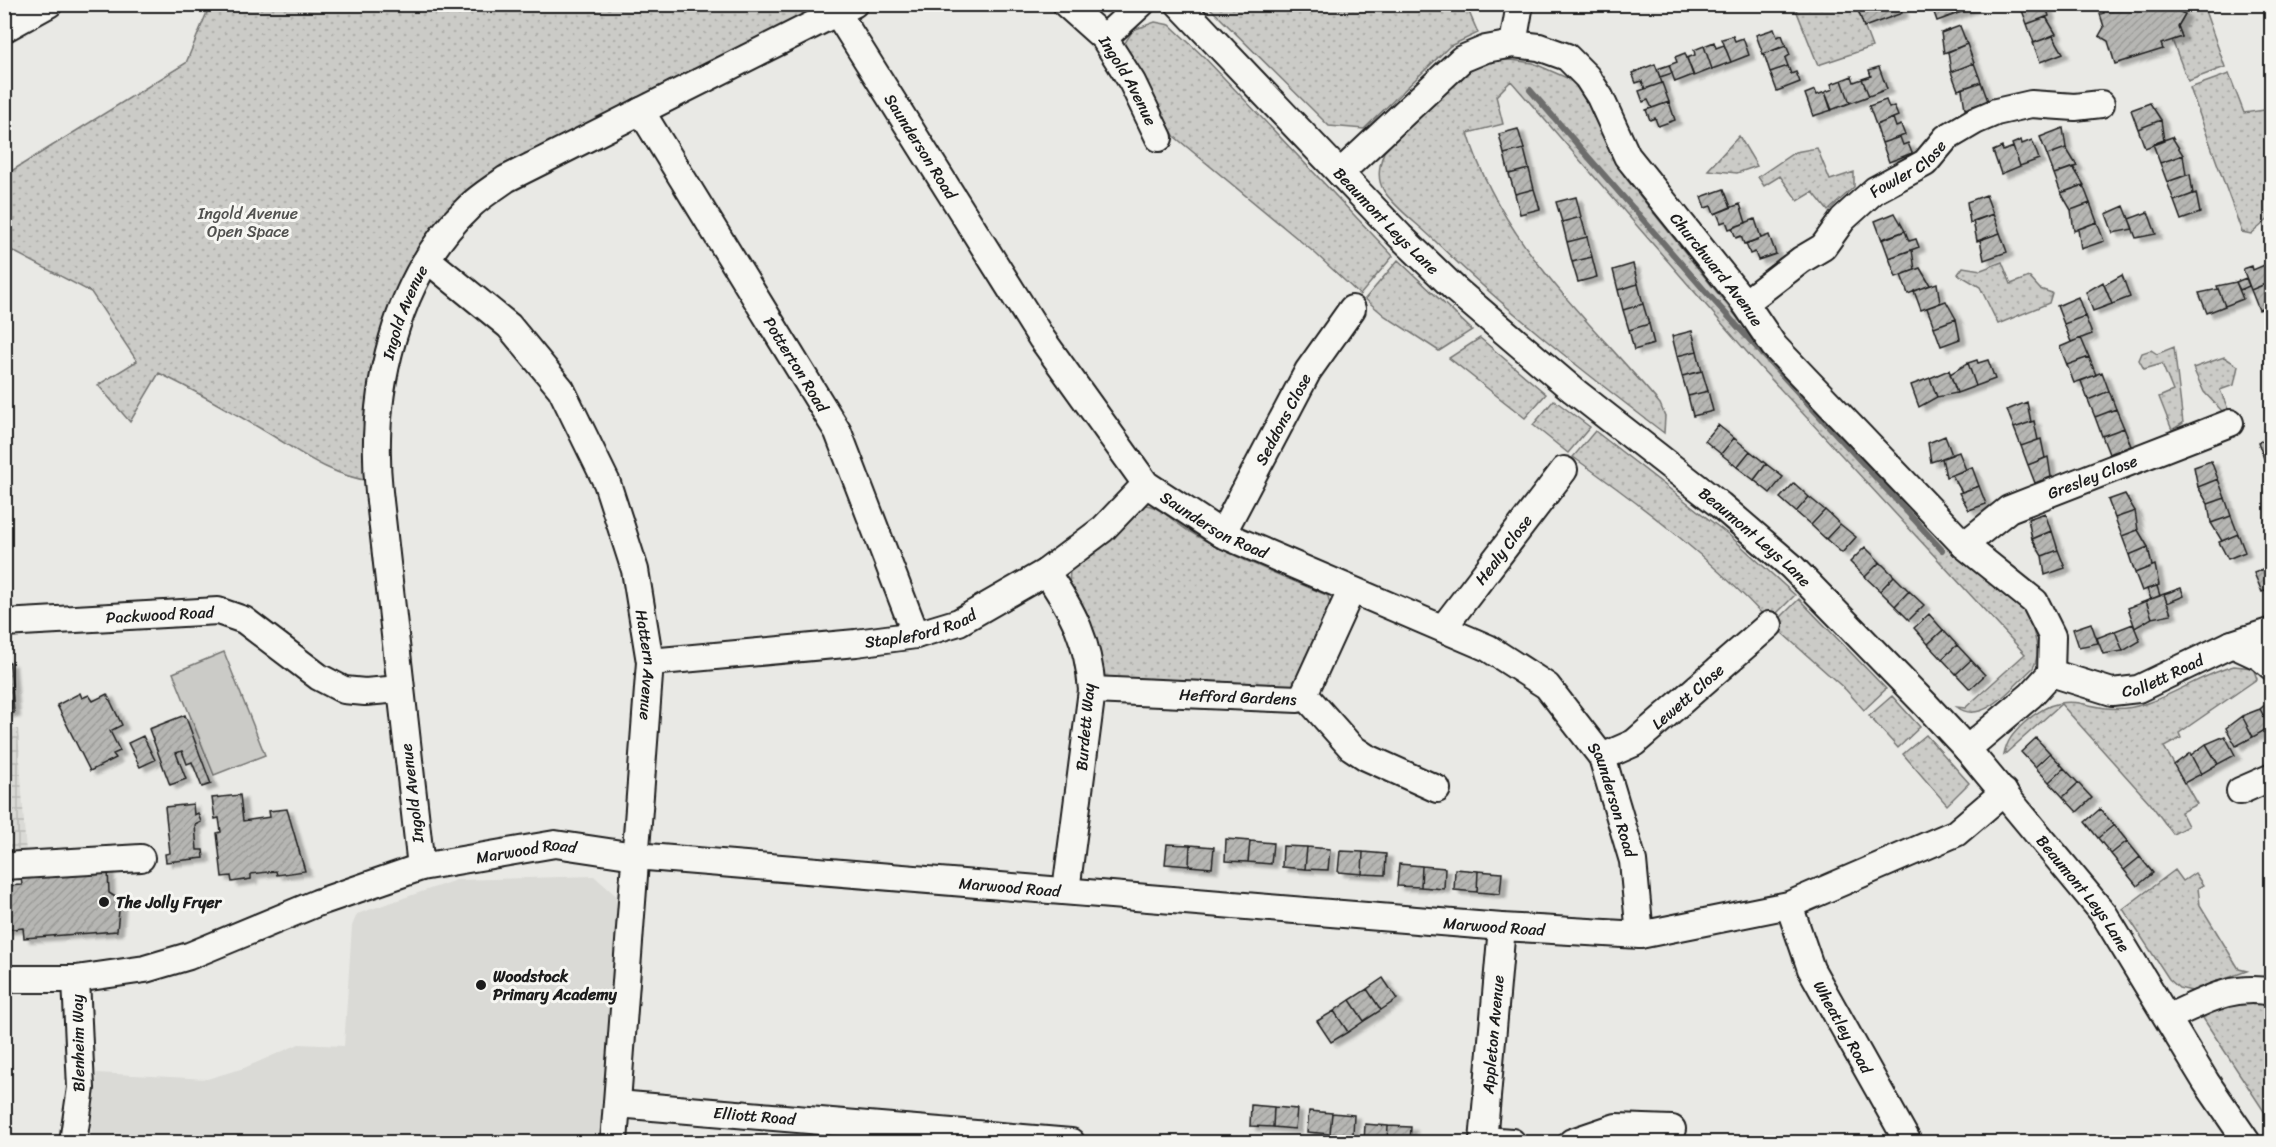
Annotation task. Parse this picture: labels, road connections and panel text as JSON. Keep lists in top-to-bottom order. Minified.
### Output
{"streets":{"street":["Ingold Avenue","Saunderson Road","Fowler Close","Beaumont Leys Lane","Churchward Avenue","Potterton Road","Seddons Close","Gresley Close","Healy Close","Packwood Road","Stapleford Road","Hattern Avenue","Collett Road","Hefford Gardens","Lewett Close","Burdett Way","Marwood Road","Wheatley Road","Appleton Avenue","Blenheim Way","Elliott Road"]},"crossings":[["Ingold Avenue","Saunderson Road"],["Ingold Avenue","Potterton Road"],["Ingold Avenue","Packwood Road"],["Ingold Avenue","Hattern Avenue"],["Ingold Avenue","Marwood Road"],["Saunderson Road","Seddons Close"],["Saunderson Road","Healy Close"],["Saunderson Road","Stapleford Road"],["Saunderson Road","Hefford Gardens"],["Saunderson Road","Lewett Close"],["Saunderson Road","Marwood Road"],["Fowler Close","Churchward Avenue"],["Beaumont Leys Lane","Churchward Avenue"],["Beaumont Leys Lane","Marwood Road"],["Churchward Avenue","Gresley Close"],["Churchward Avenue","Collett Road"],["Potterton Road","Stapleford Road"],["Stapleford Road","Hattern Avenue"],["Stapleford Road","Burdett Way"],["Hattern Avenue","Marwood Road"],["Hattern Avenue","Elliott Road"],["Hefford Gardens","Burdett Way"],["Burdett Way","Marwood Road"],["Marwood Road","Wheatley Road"],["Marwood Road","Appleton Avenue"],["Marwood Road","Blenheim Way"]],"parks":["Ingold Avenue Open Space"],"places":["The Jolly Fryer","Woodstock Primary Academy"]}
